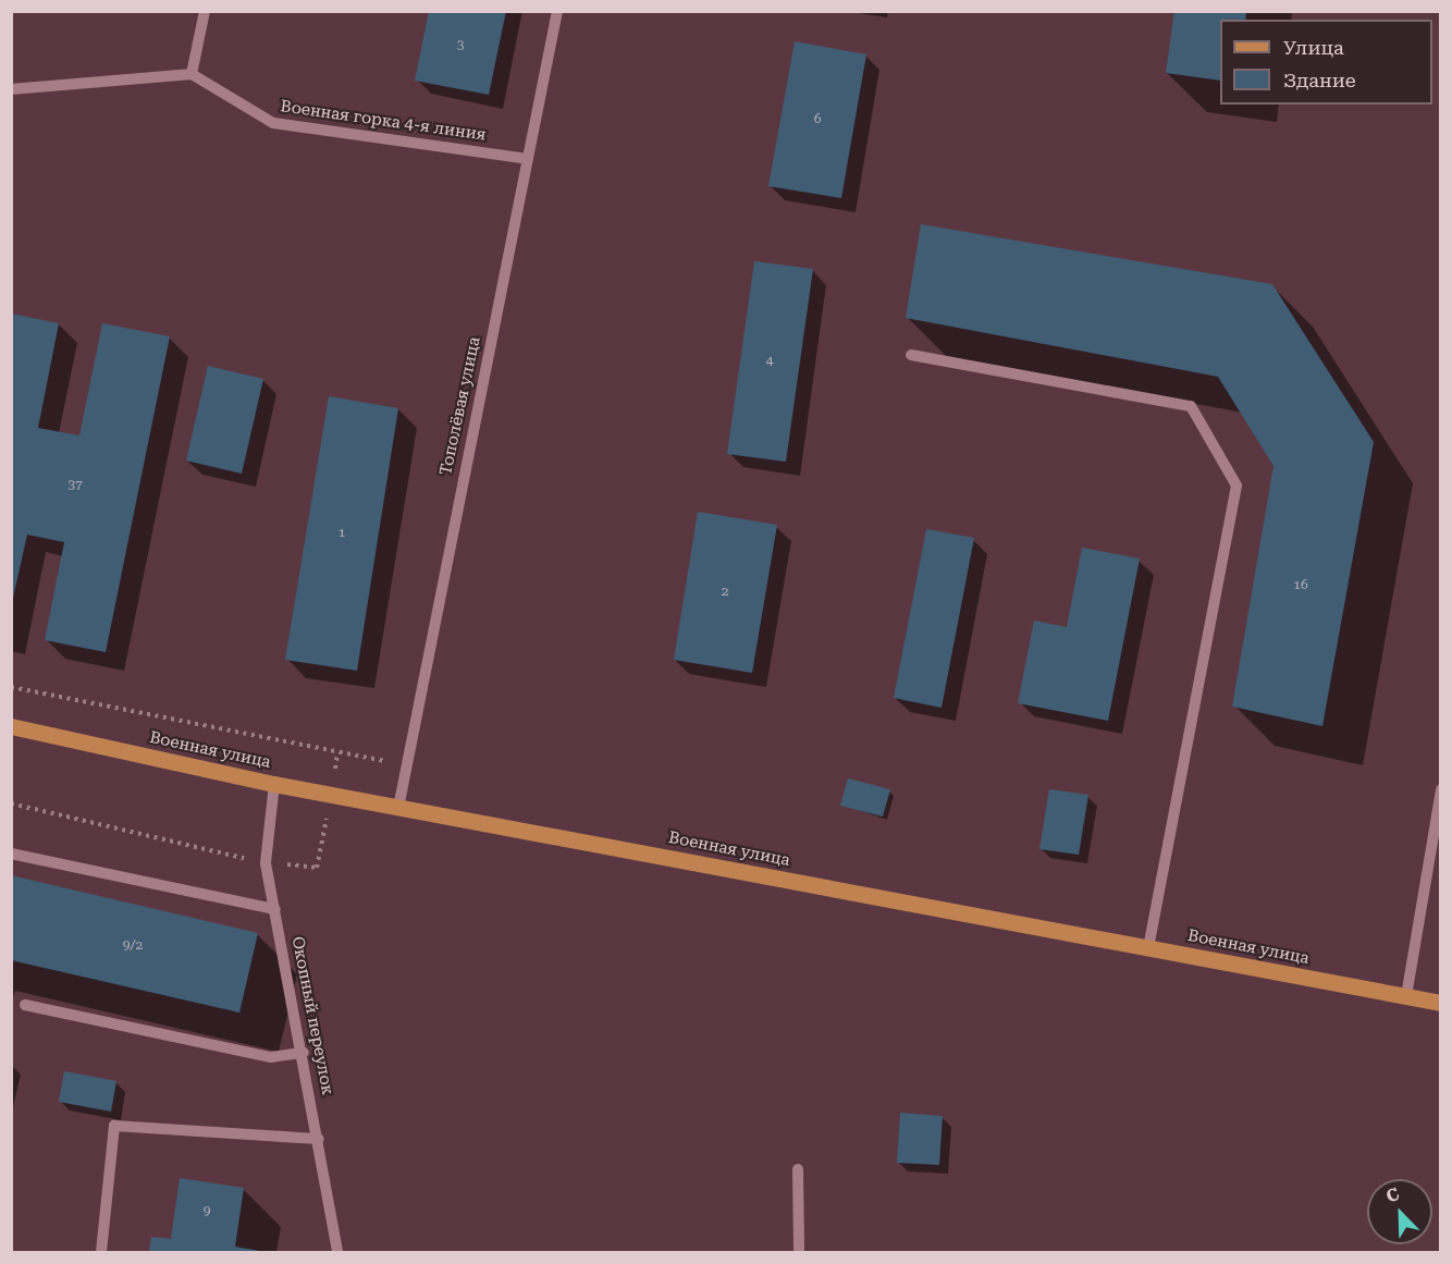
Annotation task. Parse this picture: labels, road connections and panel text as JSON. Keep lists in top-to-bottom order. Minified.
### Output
{"streets":{"main road":["Военная улица"],"street":["Военная горка 4-я линия","Тополёвая улица","Окопный переулок"]},"crossings":[["Военная горка 4-я линия","Тополёвая улица"],["Тополёвая улица","Военная улица"],["Военная улица","Окопный переулок"]],"house_numbers":["3","6","4","37","1","16","2","9/2","9"],"legend":["Улица","Здание"],"north":"top left"}
